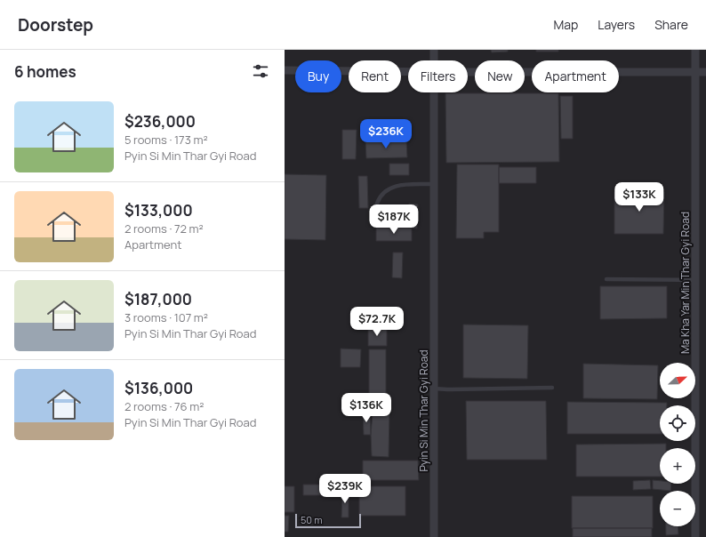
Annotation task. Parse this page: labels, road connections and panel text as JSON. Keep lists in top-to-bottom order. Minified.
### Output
{"streets":{"street":["Ma Kha Yar Min Thar Gyi Road","Pyin Si Min Thar Gyi Road"]},"scale_bar":"50 m","north":"right","page":{"header":"Doorstep","nav":["Map","Layers","Share"],"heading":"6 homes","chip":["Buy","Rent","Filters","New","Apartment"],"list":[{"name":"$236,000","note":"5 rooms · 173 m² · Pyin Si Min Thar Gyi Road"},{"name":"$133,000","note":"2 rooms · 72 m² · Apartment"},{"name":"$187,000","note":"3 rooms · 107 m² · Pyin Si Min Thar Gyi Road"},{"name":"$136,000","note":"2 rooms · 76 m² · Pyin Si Min Thar Gyi Road"}],"price":["$236K","$133K","$187K","$72.7K","$136K","$239K"],"map_buttons":["+","−"],"scale":"50 m"}}
